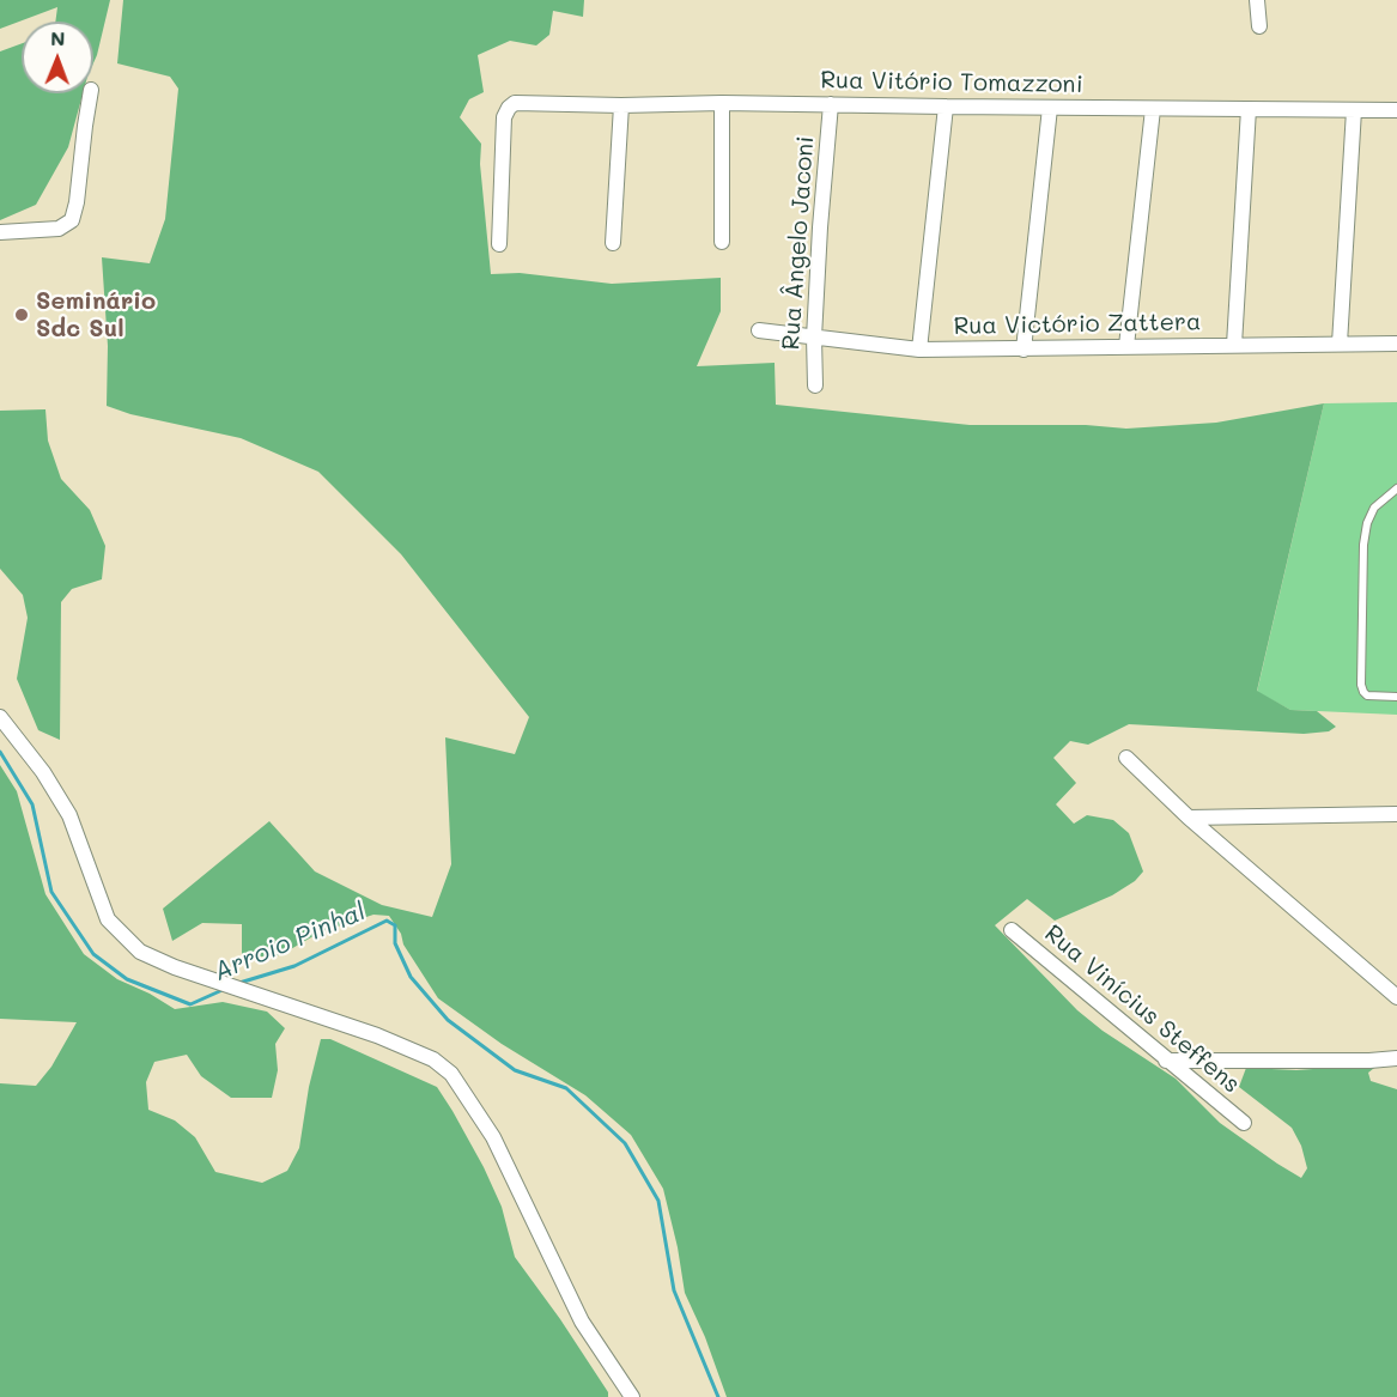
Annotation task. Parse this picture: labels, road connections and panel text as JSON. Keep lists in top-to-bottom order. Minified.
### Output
{"streets":{"street":["Rua Vitório Tomazzoni","Rua Ângelo Jaconi","Rua Victório Zattera","Rua Vinícius Steffens"]},"crossings":[["Rua Vitório Tomazzoni","Rua Ângelo Jaconi"],["Rua Ângelo Jaconi","Rua Victório Zattera"]],"water":["Arroio Pinhal"],"places":["Seminário Sdc Sul"],"north":"top"}
